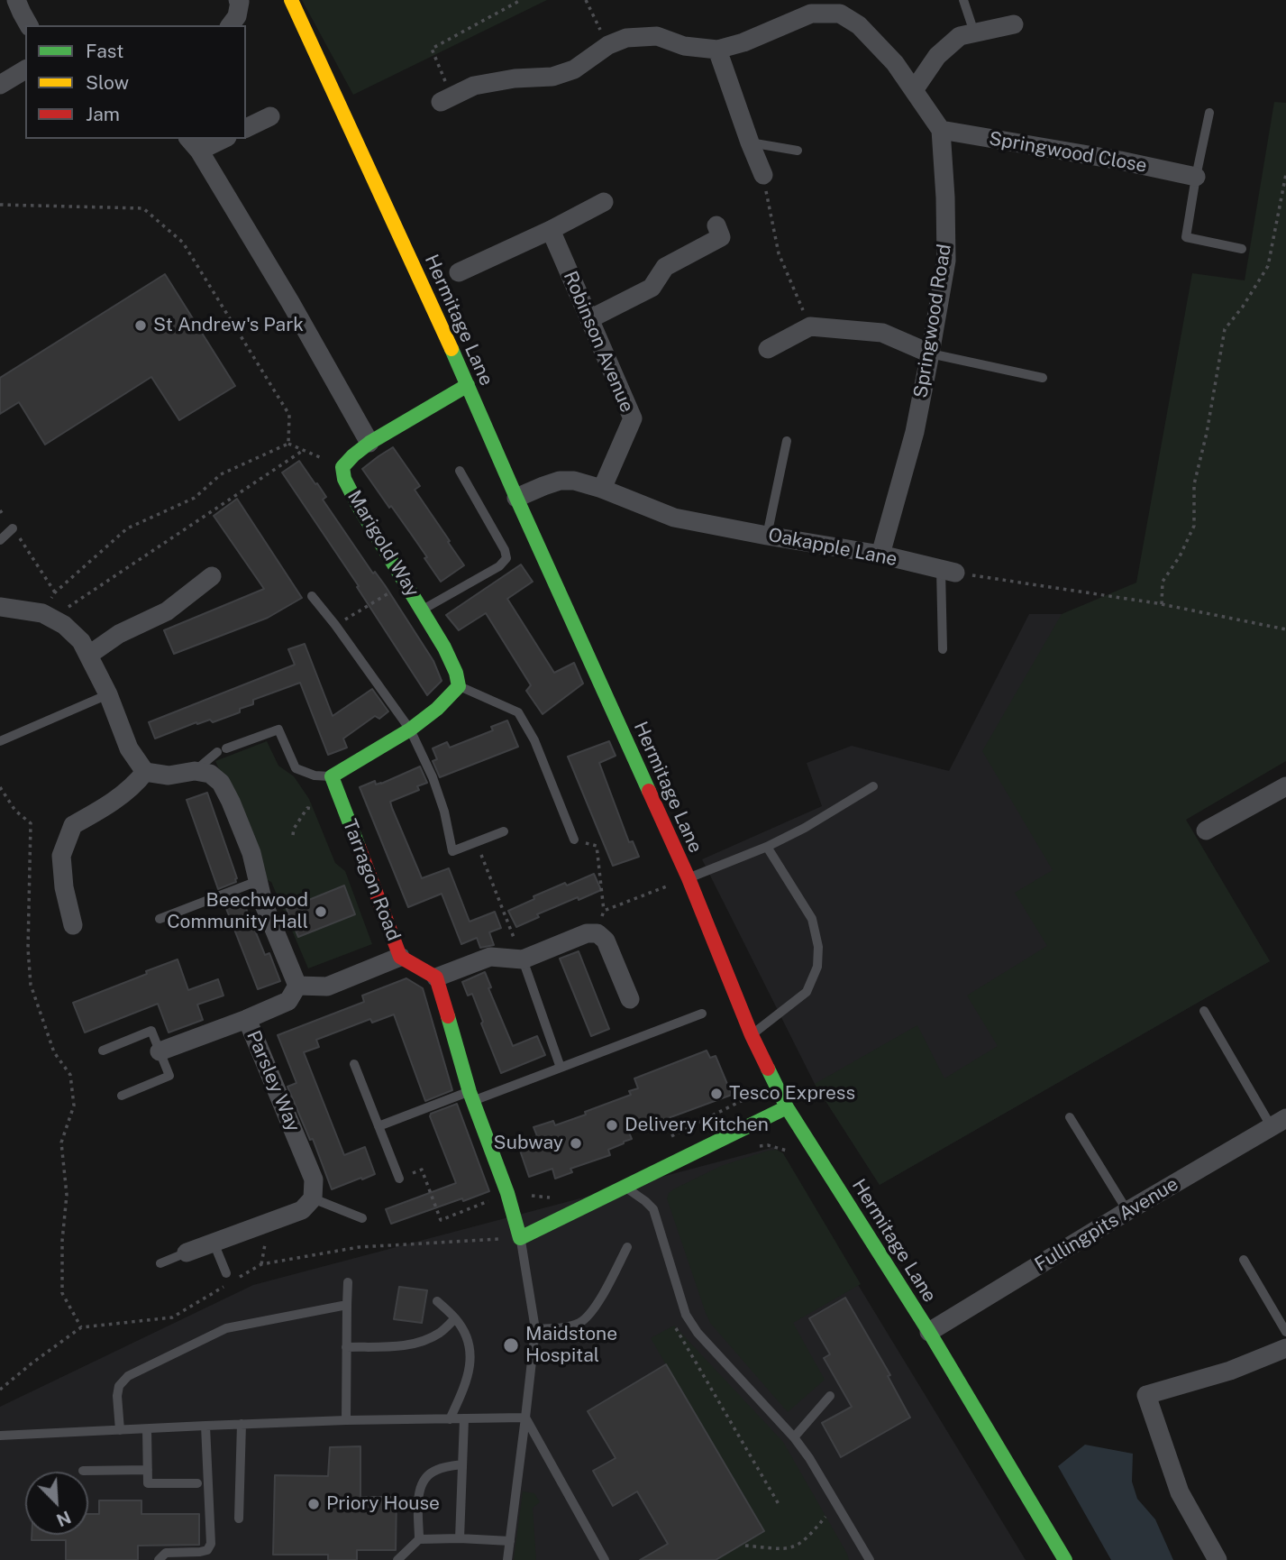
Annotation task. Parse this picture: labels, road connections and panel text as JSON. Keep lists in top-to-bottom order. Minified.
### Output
{"streets":{"main road":["Hermitage Lane","Marigold Way","Tarragon Road"],"street":["Springwood Close","Springwood Road","Robinson Avenue","Oakapple Lane","Parsley Way","Fullingpits Avenue"]},"crossings":[["Springwood Close","Springwood Road"],["Hermitage Lane","Marigold Way"],["Hermitage Lane","Oakapple Lane"],["Hermitage Lane","Fullingpits Avenue"],["Springwood Road","Oakapple Lane"],["Robinson Avenue","Oakapple Lane"]],"places":["St Andrew's Park","Beechwood Community Hall","Tesco Express","Delivery Kitchen","Subway","Maidstone Hospital","Priory House"],"legend":["Fast","Slow","Jam"],"north":"bottom right"}
